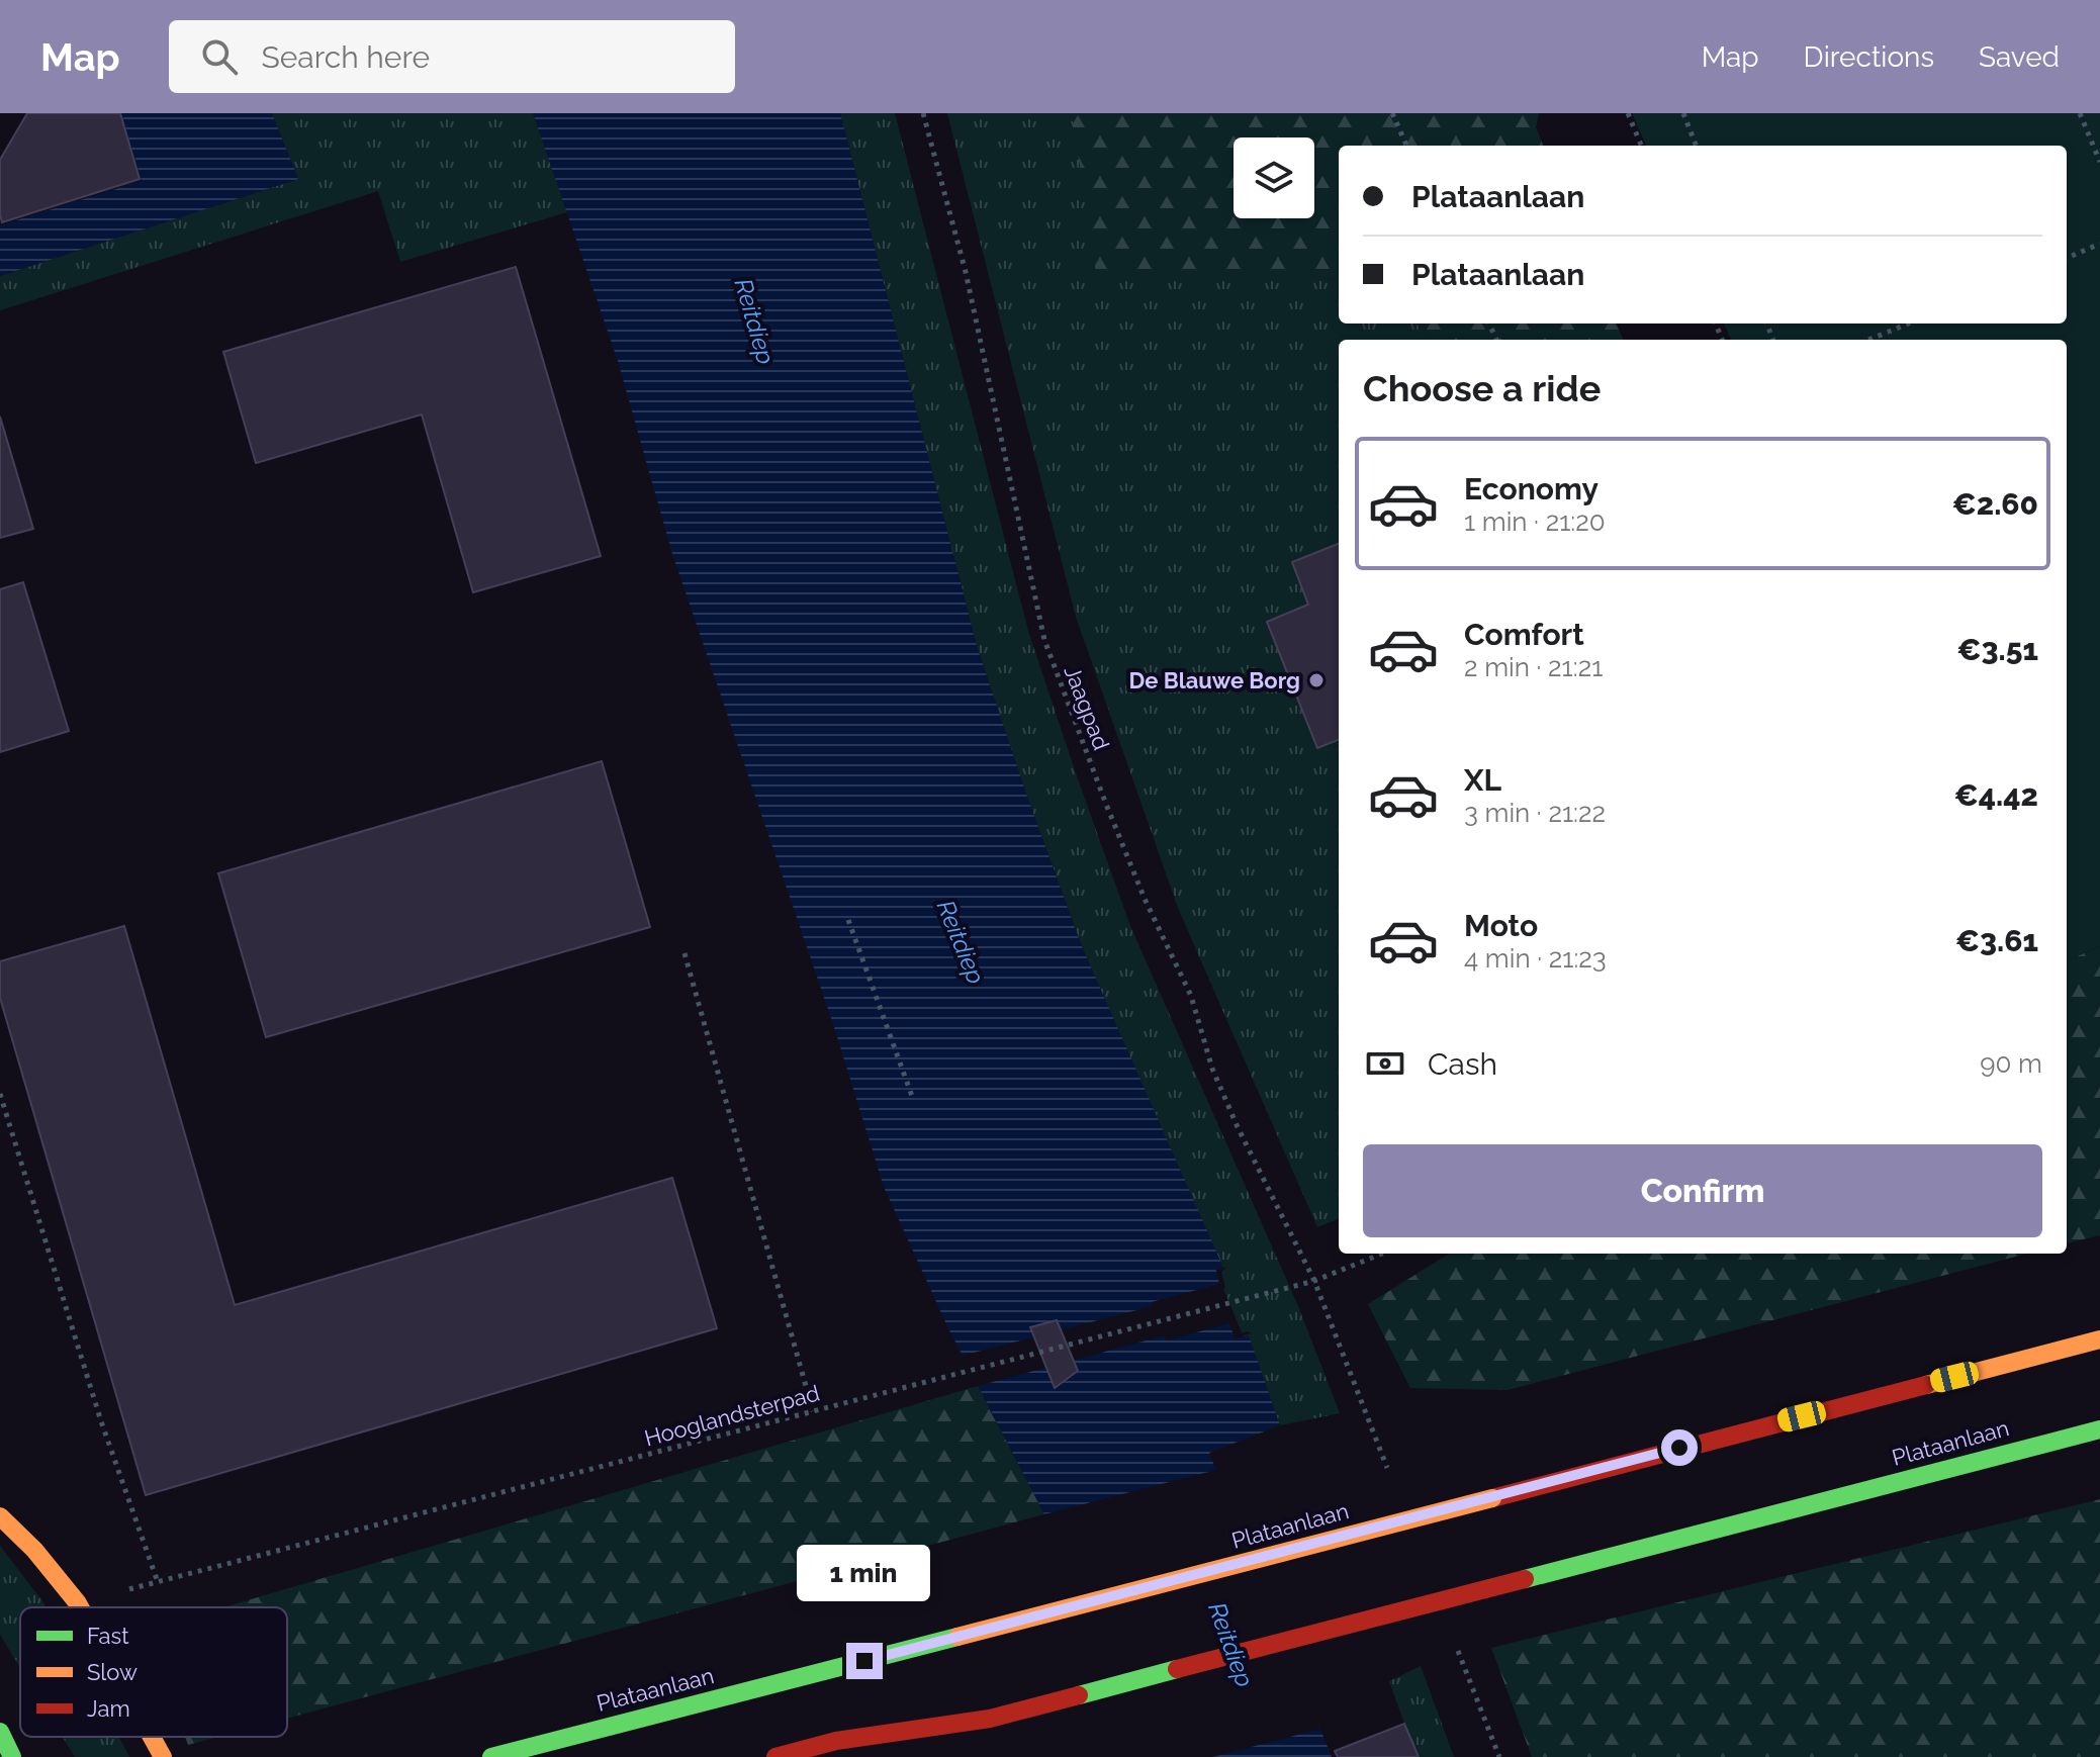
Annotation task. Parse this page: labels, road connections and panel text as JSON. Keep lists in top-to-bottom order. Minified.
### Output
{"streets":{"main road":["Plataanlaan"],"path":["Jaagpad","Hooglandsterpad"]},"crossings":[["Jaagpad","Hooglandsterpad"]],"water":["Reitdiep"],"places":["De Blauwe Borg"],"legend":["Fast","Slow","Jam"],"page":{"header":"Map","search":"Search here","nav":["Map","Directions","Saved"],"banner":["Plataanlaan","Plataanlaan"],"heading":"Choose a ride","list":[{"name":"Economy","note":"1 min · 21:20","value":"€2.60"},{"name":"Comfort","note":"2 min · 21:21","value":"€3.51"},{"name":"XL","note":"3 min · 21:22","value":"€4.42"},{"name":"Moto","note":"4 min · 21:23","value":"€3.61"}],"pay":["Cash","90 m"],"buttons":"Confirm","bubble":"1 min"}}
